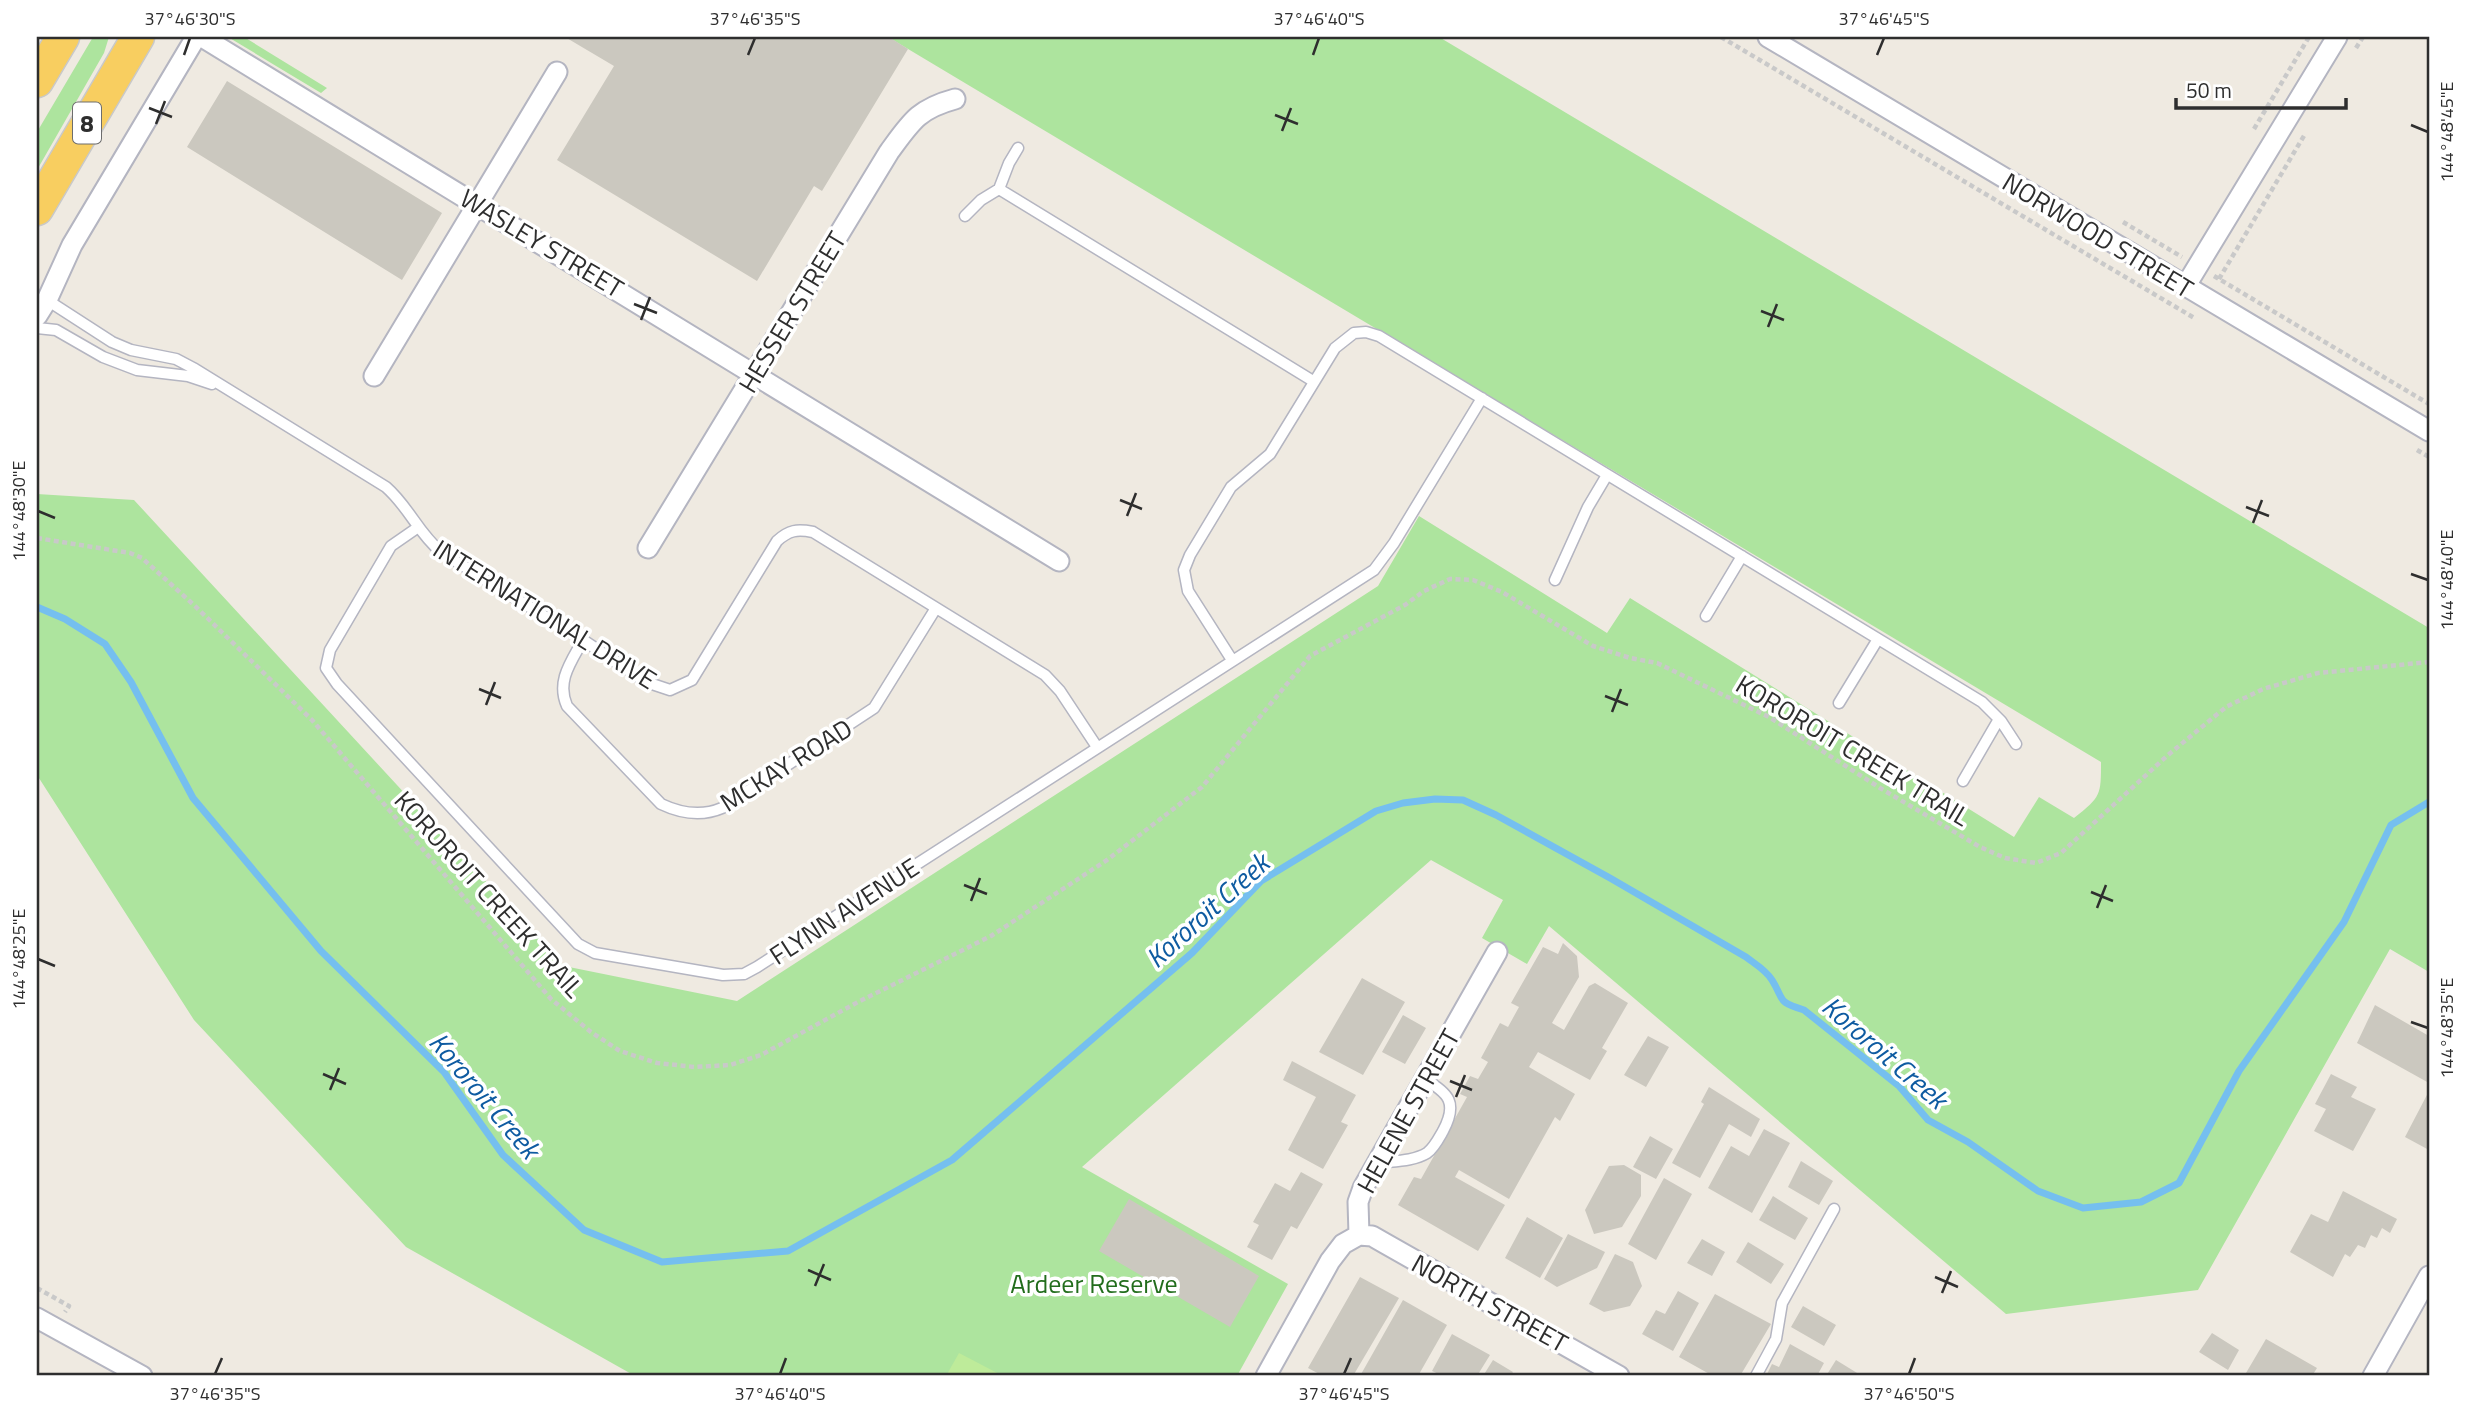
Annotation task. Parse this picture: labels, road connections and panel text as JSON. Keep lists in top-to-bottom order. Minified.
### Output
{"streets":{"highway":["8"],"street":["NORWOOD STREET","WASLEY STREET","HESSER STREET","HELENE STREET","NORTH STREET"],"lane":["INTERNATIONAL DRIVE","MCKAY ROAD","FLYNN AVENUE"],"path":["KOROROIT CREEK TRAIL"]},"crossings":[["WASLEY STREET","HESSER STREET"],["INTERNATIONAL DRIVE","MCKAY ROAD"],["INTERNATIONAL DRIVE","FLYNN AVENUE"],["HELENE STREET","NORTH STREET"]],"water":["Kororoit Creek"],"parks":["Ardeer Reserve"],"scale_bar":"50 m","coordinates":["37°46'30\"S","37°46'35\"S","37°46'40\"S","37°46'45\"S","144°48'45\"E","144°48'30\"E","144°48'40\"E","144°48'25\"E","144°48'35\"E","37°46'50\"S"]}
